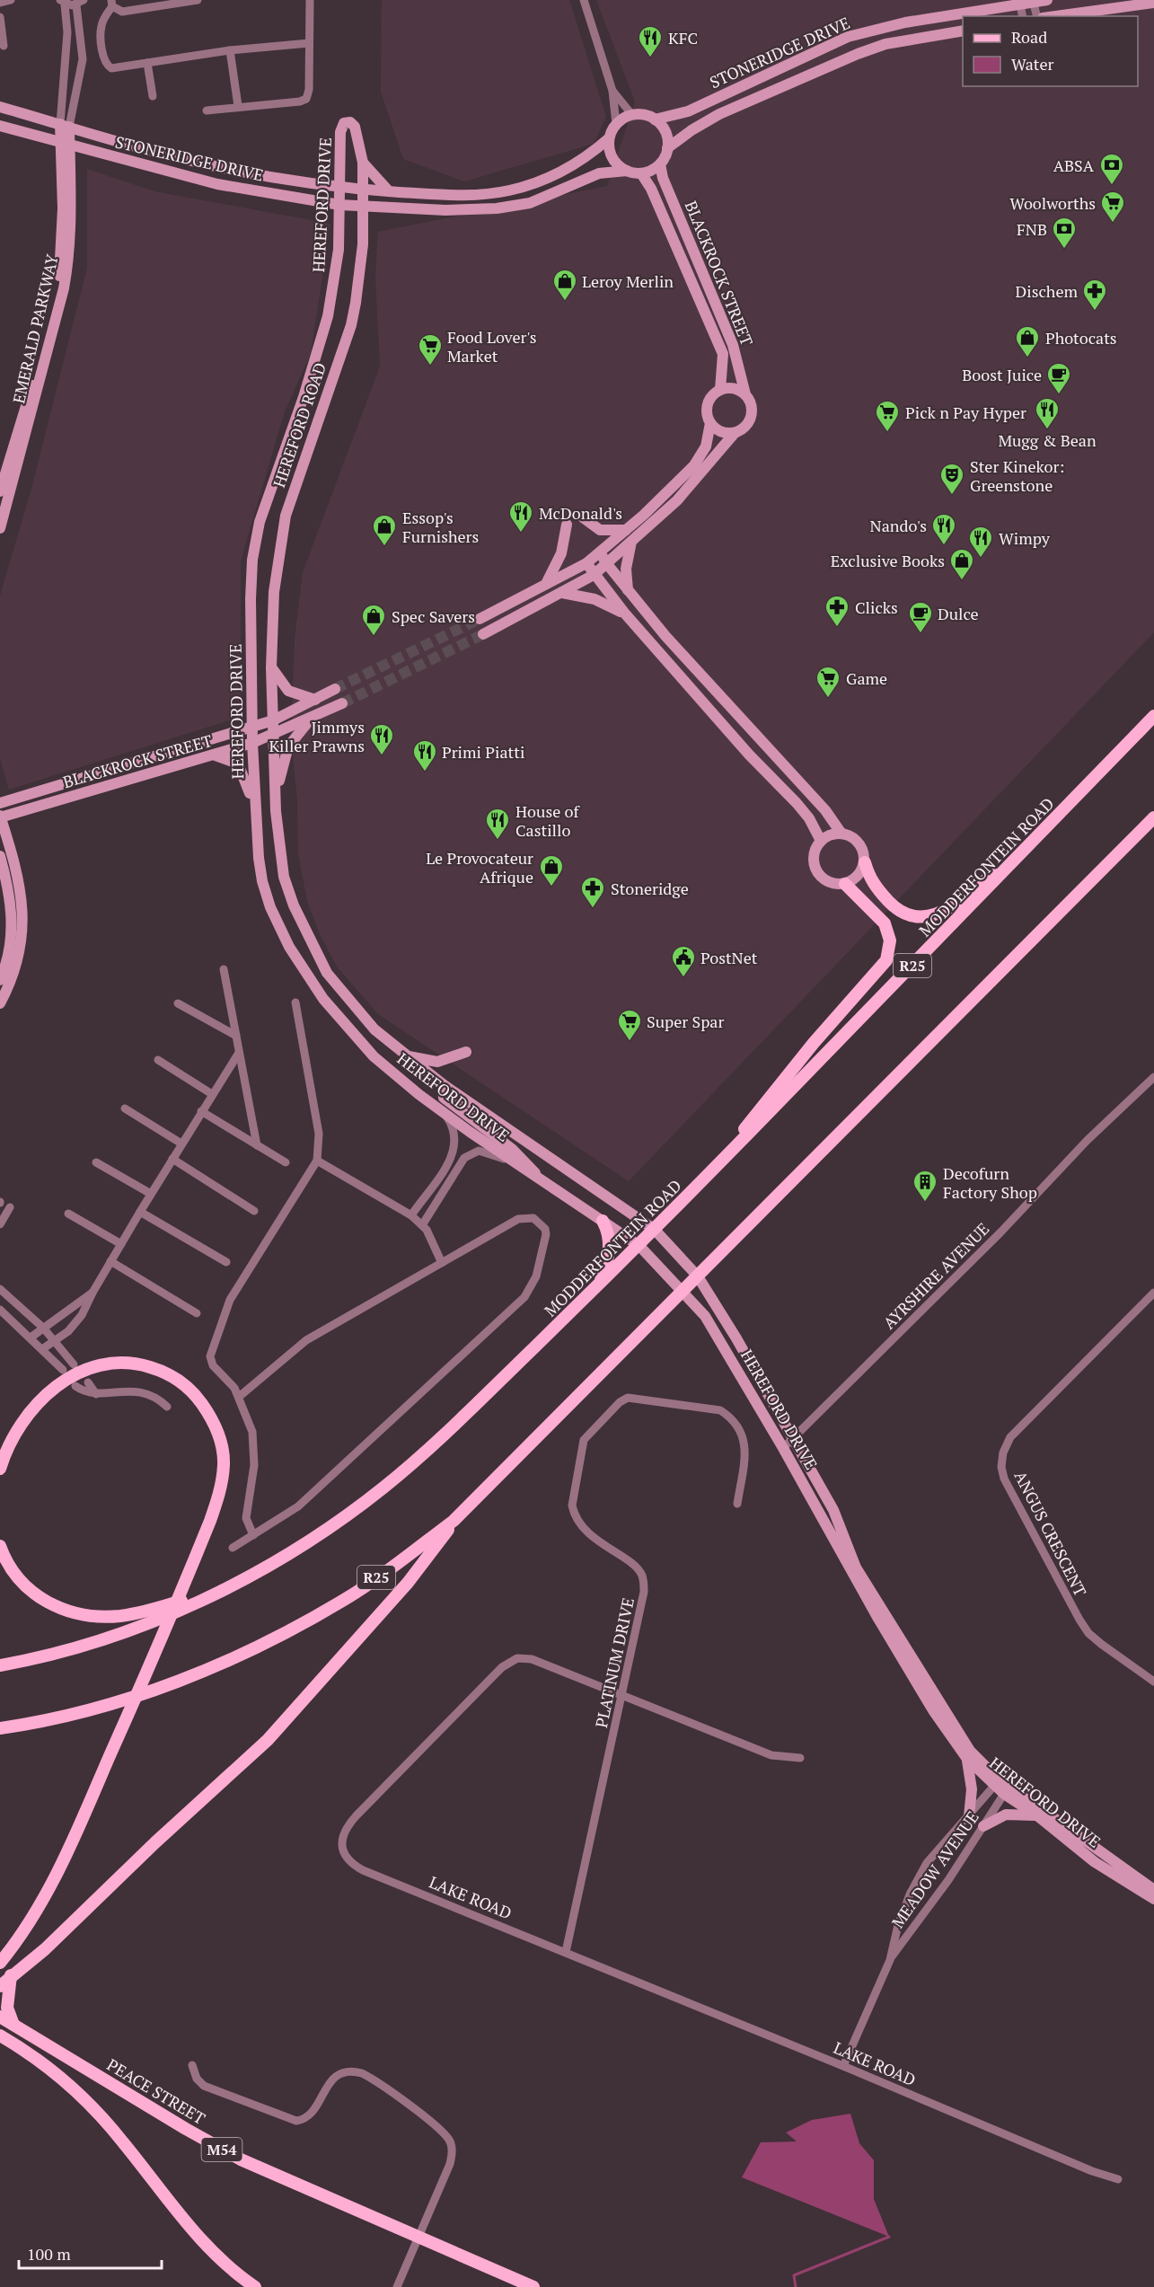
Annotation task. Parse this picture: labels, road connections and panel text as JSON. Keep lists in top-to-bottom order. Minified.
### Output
{"streets":{"main road":["MODDERFONTEIN ROAD","R25","PEACE STREET","M54"],"street":["STONERIDGE DRIVE","HEREFORD DRIVE","BLACKROCK STREET","EMERALD PARKWAY","HEREFORD ROAD","AYRSHIRE AVENUE","ANGUS CRESCENT","PLATINUM DRIVE","MEADOW AVENUE","LAKE ROAD"]},"crossings":[["STONERIDGE DRIVE","HEREFORD DRIVE"],["STONERIDGE DRIVE","BLACKROCK STREET"],["STONERIDGE DRIVE","EMERALD PARKWAY"],["STONERIDGE DRIVE","HEREFORD ROAD"],["HEREFORD DRIVE","BLACKROCK STREET"],["HEREFORD DRIVE","HEREFORD ROAD"],["HEREFORD DRIVE","MODDERFONTEIN ROAD"],["HEREFORD DRIVE","R25"],["HEREFORD DRIVE","AYRSHIRE AVENUE"],["HEREFORD DRIVE","MEADOW AVENUE"],["BLACKROCK STREET","HEREFORD ROAD"],["PLATINUM DRIVE","LAKE ROAD"],["MEADOW AVENUE","LAKE ROAD"]],"places":{"restaurant":["KFC","Mugg & Bean","McDonald's","Nando's","Wimpy","Jimmys Killer Prawns","Primi Piatti","House of Castillo"],"bank":["ABSA","FNB"],"supermarket":["Woolworths","Food Lover's Market","Pick n Pay Hyper","Game","Super Spar"],"shop":["Leroy Merlin","Photocats","Essop's Furnishers","Exclusive Books","Spec Savers","Le Provocateur Afrique"],"pharmacy":["Dischem","Clicks","Stoneridge"],"cafe":["Boost Juice","Dulce"],"theatre":["Ster Kinekor: Greenstone"],"public building":["PostNet"],"building":["Decofurn Factory Shop"]},"legend":["Road","Water"],"scale_bar":"100 m"}
